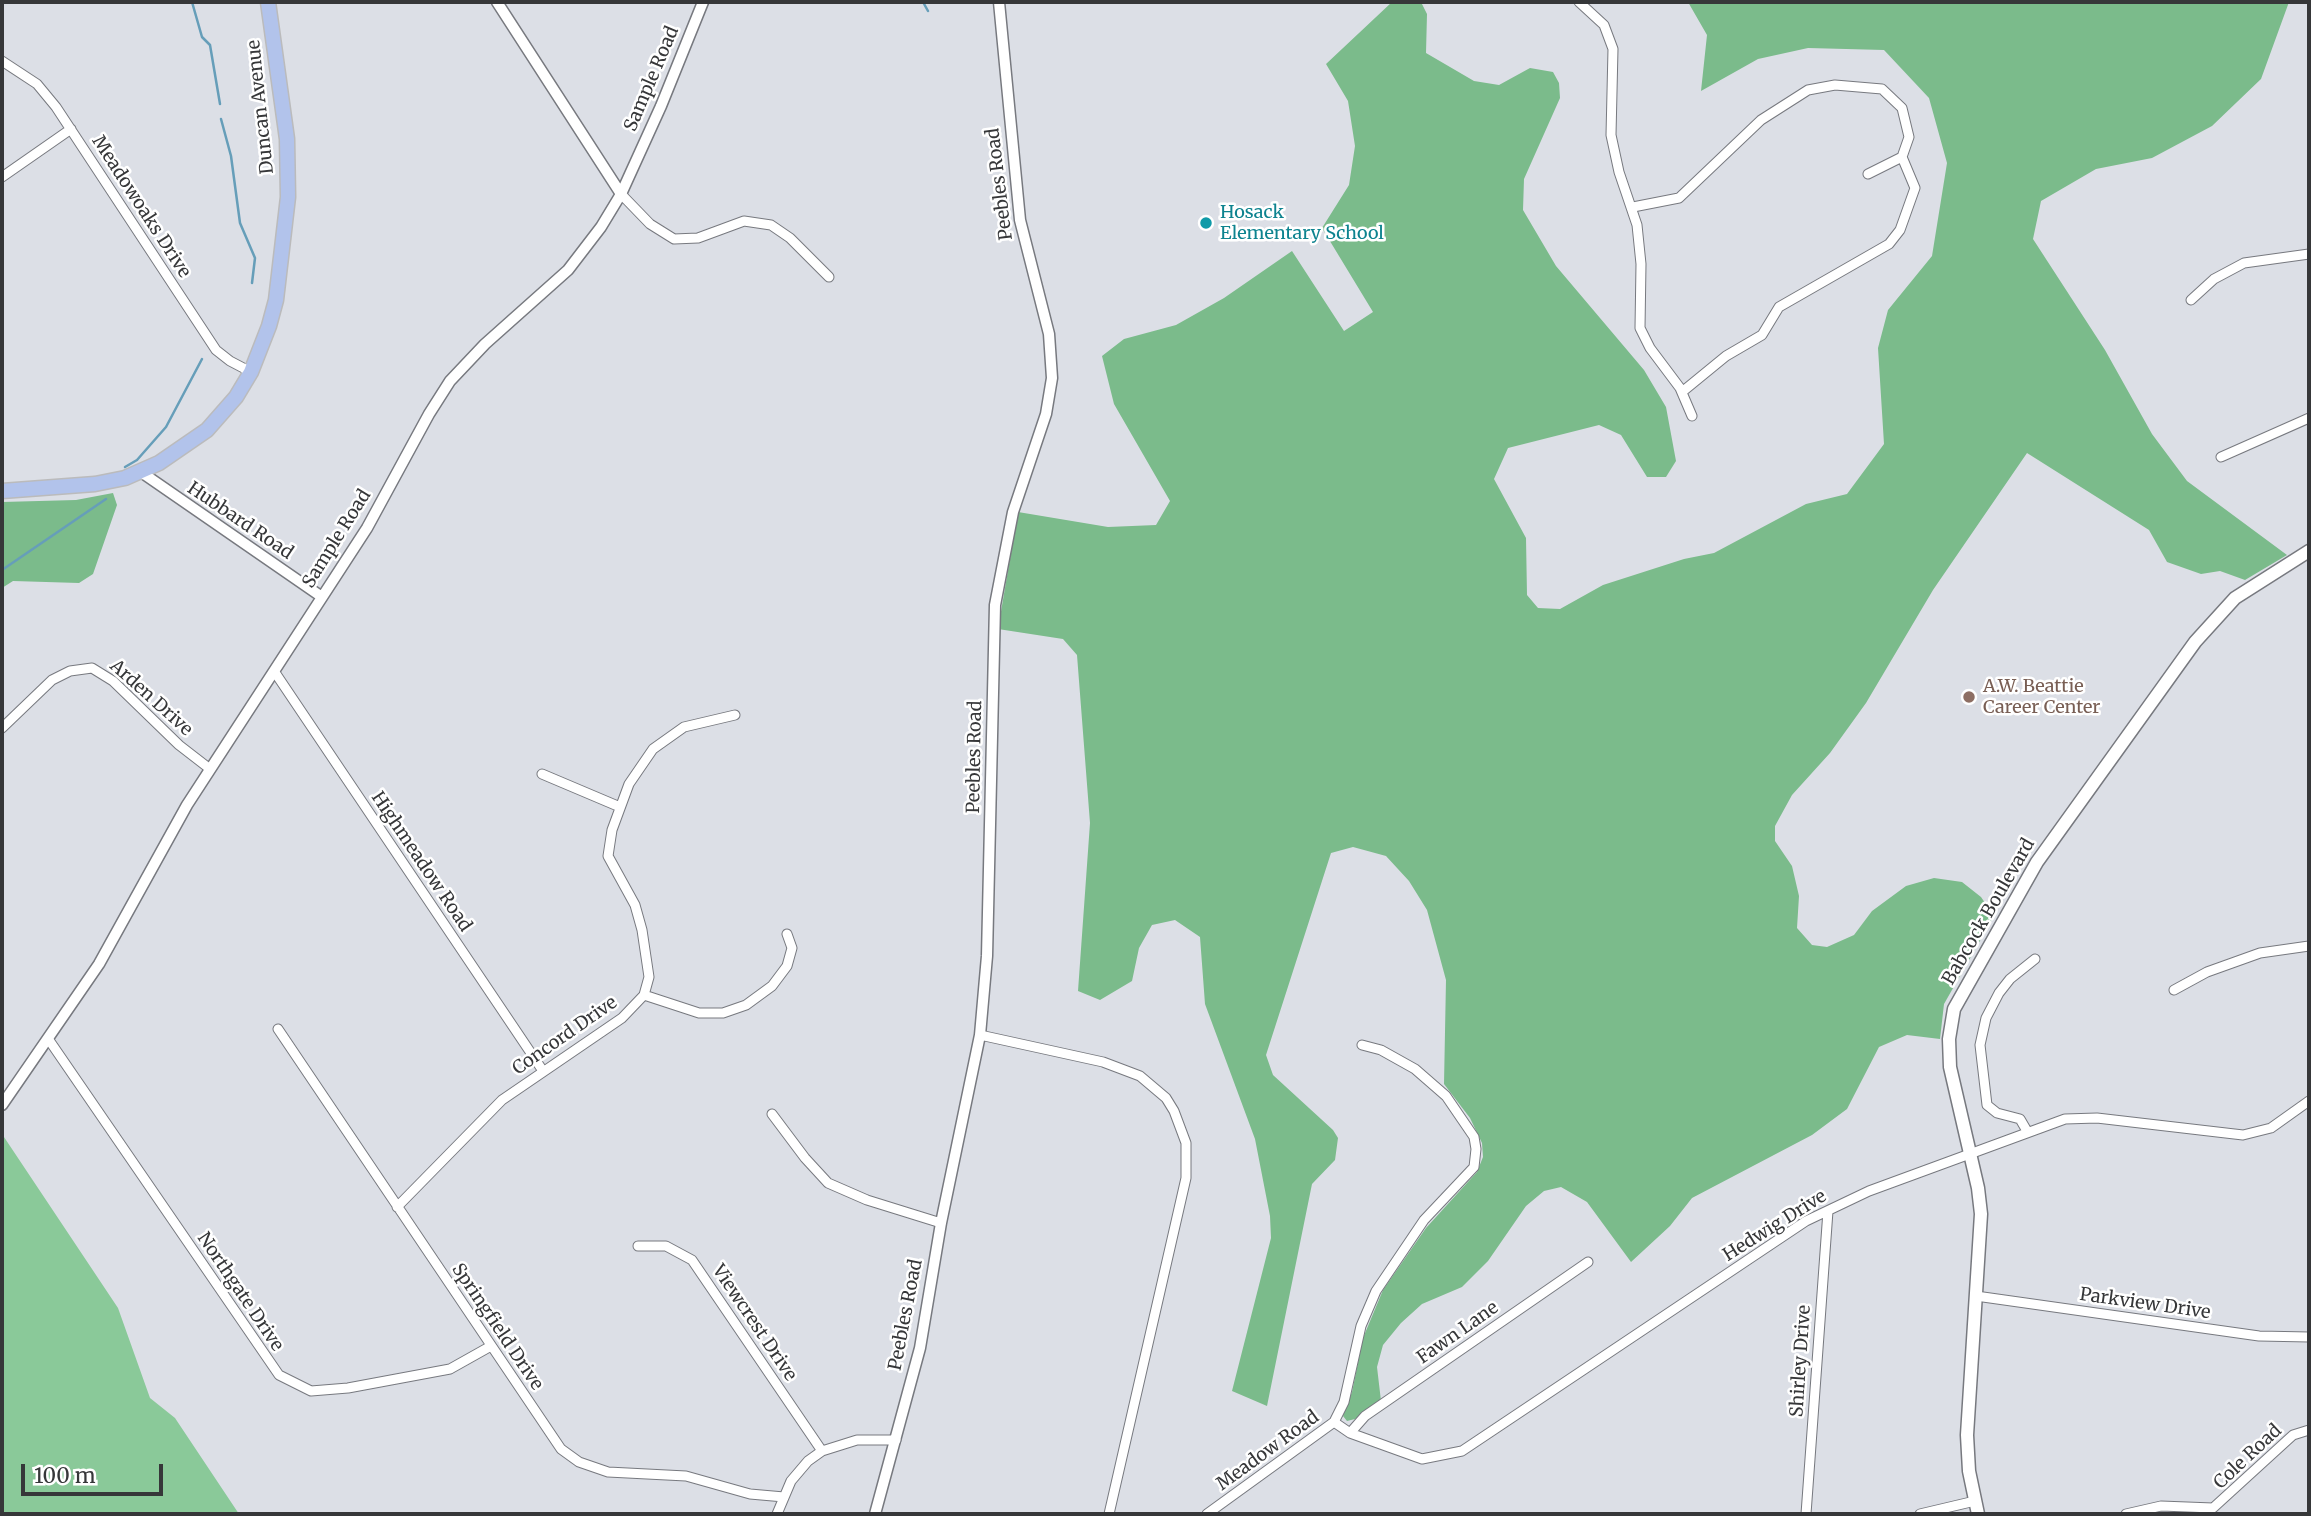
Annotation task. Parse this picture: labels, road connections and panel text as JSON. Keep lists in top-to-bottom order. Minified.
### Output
{"streets":{"main road":["Duncan Avenue","Babcock Boulevard"],"street":["Sample Road","Peebles Road","Meadowoaks Drive","Hubbard Road","Arden Drive","Highmeadow Road","Concord Drive","Hedwig Drive","Northgate Drive","Parkview Drive","Viewcrest Drive","Springfield Drive","Fawn Lane","Shirley Drive","Meadow Road","Cole Road"]},"crossings":[["Sample Road","Hubbard Road"],["Sample Road","Arden Drive"],["Sample Road","Highmeadow Road"],["Sample Road","Northgate Drive"],["Duncan Avenue","Meadowoaks Drive"],["Duncan Avenue","Hubbard Road"],["Highmeadow Road","Concord Drive"],["Babcock Boulevard","Hedwig Drive"],["Babcock Boulevard","Parkview Drive"],["Concord Drive","Springfield Drive"],["Hedwig Drive","Fawn Lane"],["Hedwig Drive","Shirley Drive"],["Hedwig Drive","Meadow Road"],["Northgate Drive","Springfield Drive"]],"places":["Hosack Elementary School","A.W. Beattie Career Center"],"scale_bar":"100 m"}
